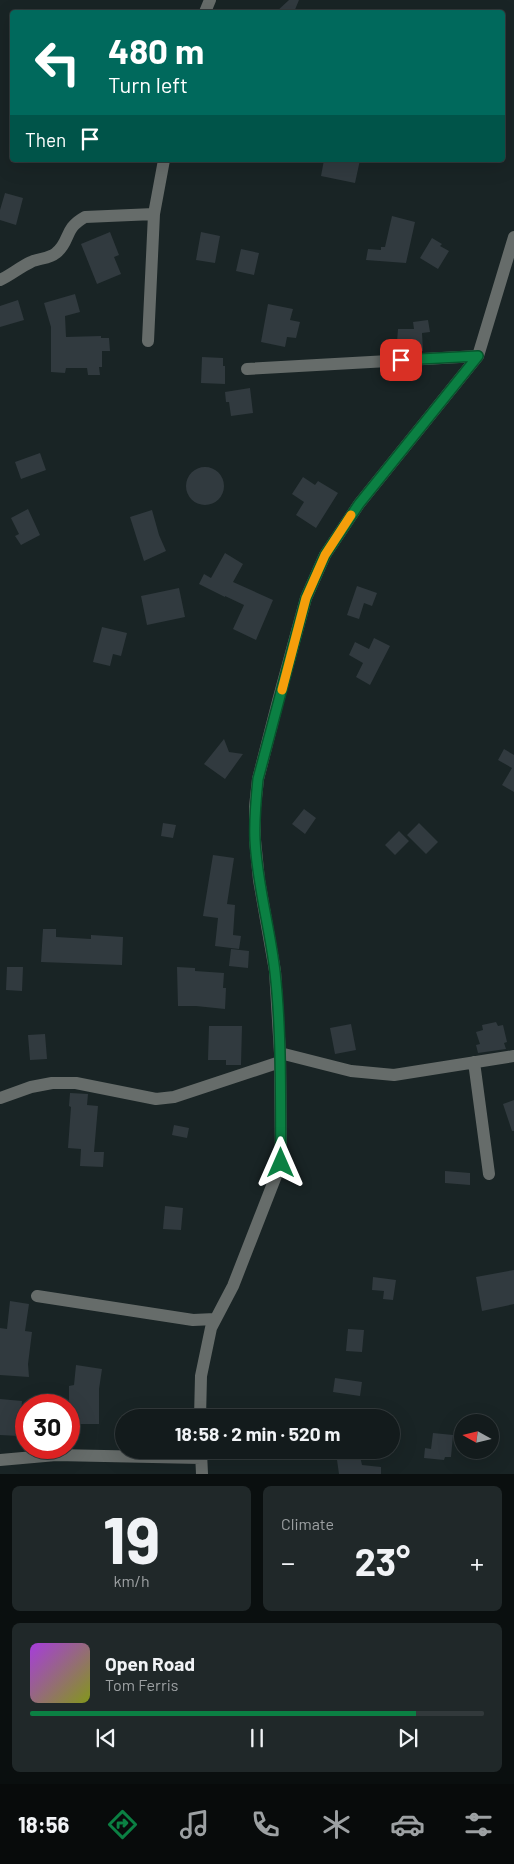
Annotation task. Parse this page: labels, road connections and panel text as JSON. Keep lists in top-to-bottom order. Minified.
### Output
{"north":"left","page":{"turn":["480 m","Turn left"],"then":"Then","limit":"30","trip":"18:58 · 2 min · 520 m","tile":[["19","km/h"],"Climate"],"heat":["−","23°","+"],"song":["Open Road","Tom Ferris"],"tabs":"18:56"}}
